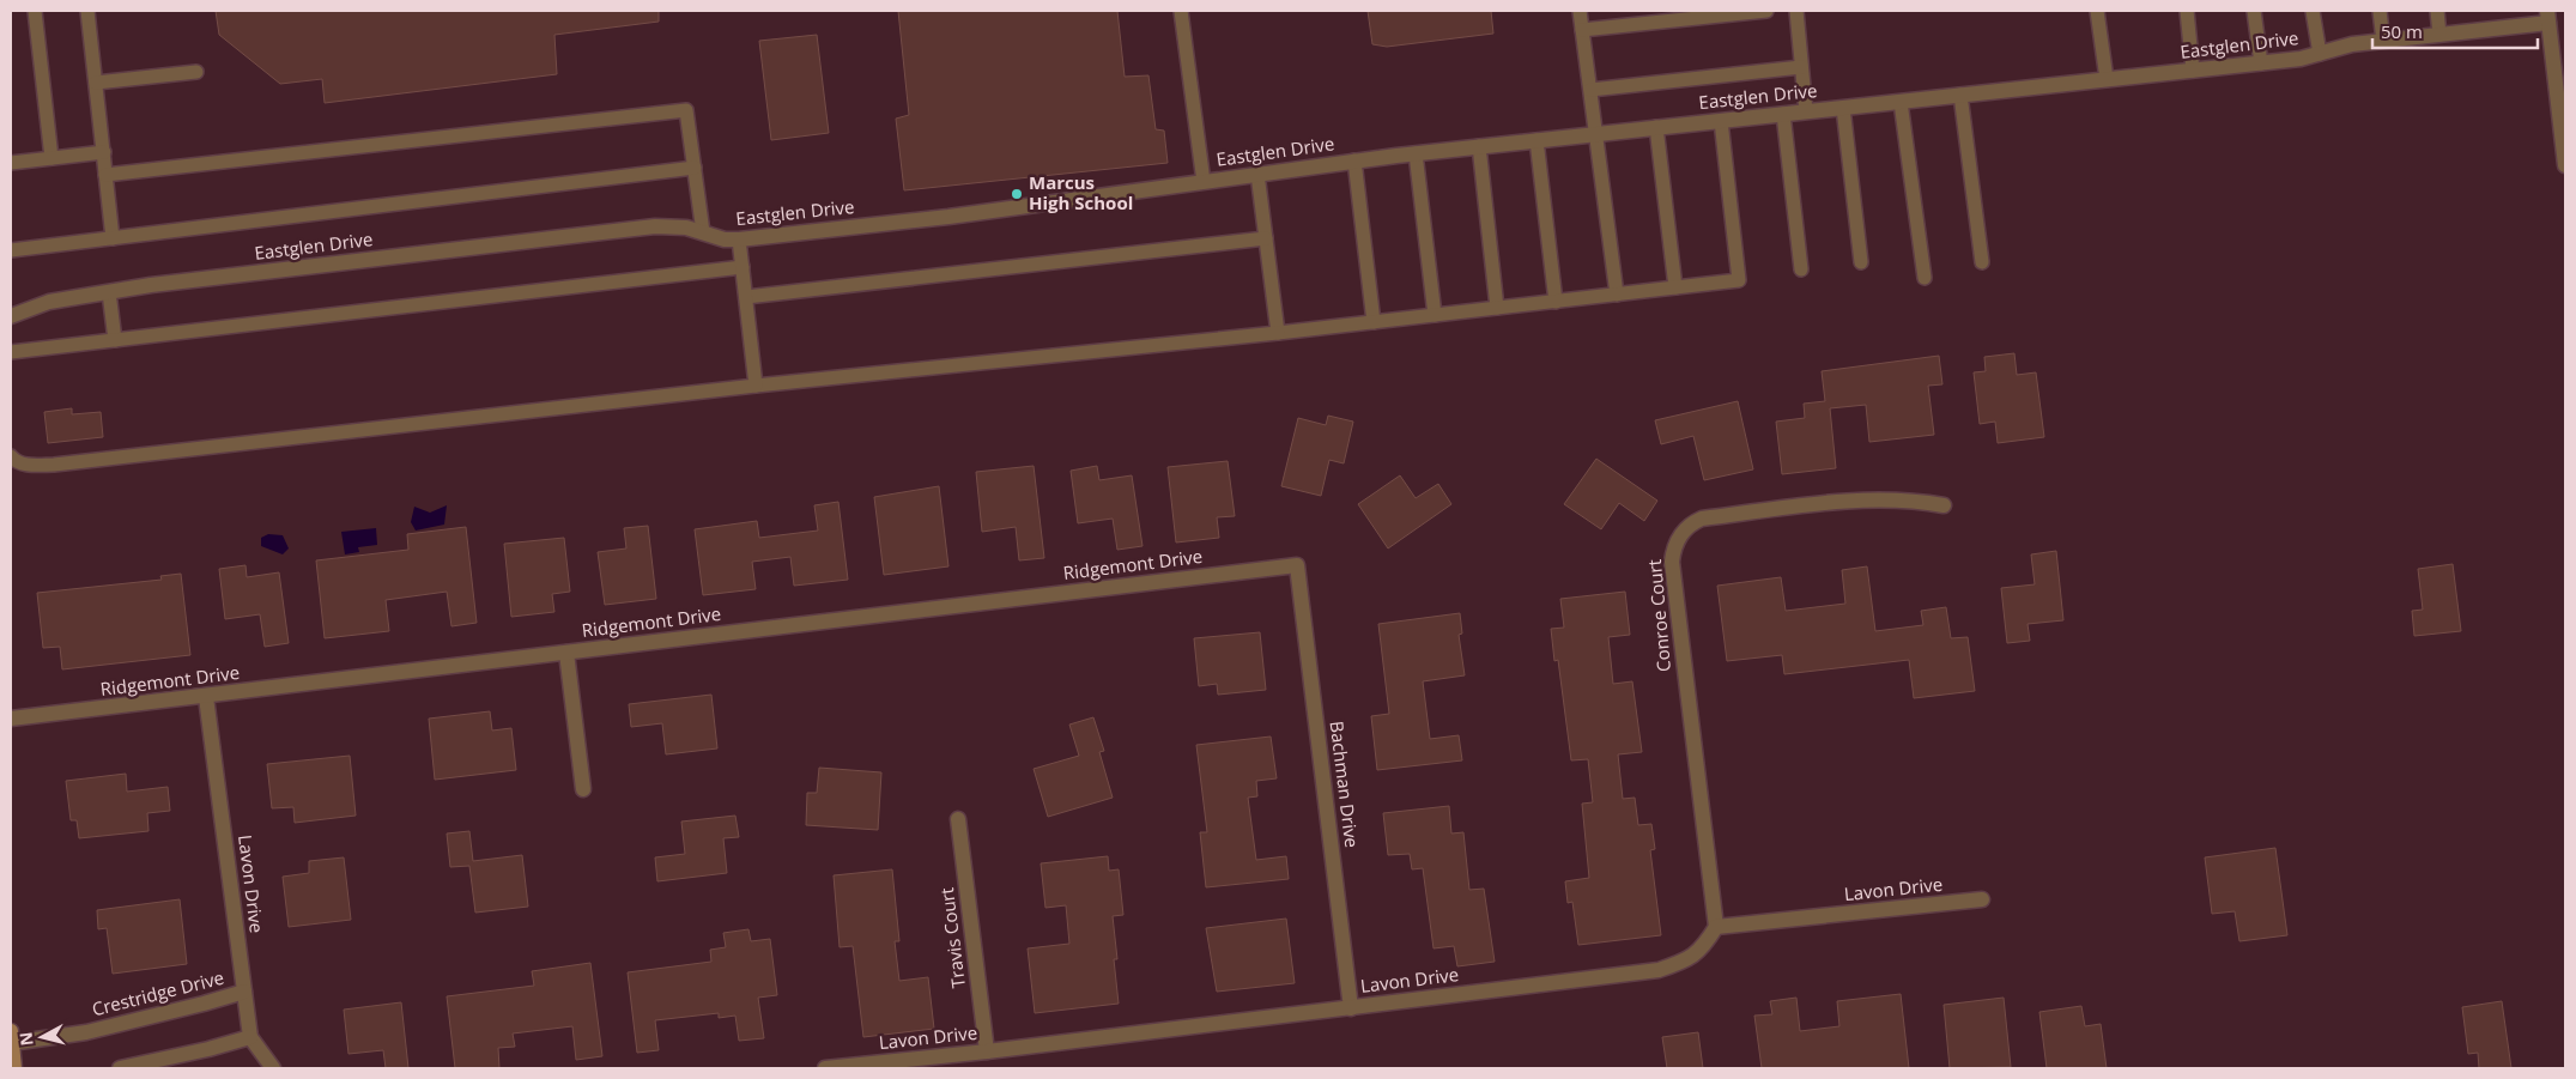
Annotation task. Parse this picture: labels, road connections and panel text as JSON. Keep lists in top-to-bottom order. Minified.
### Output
{"streets":{"street":["Eastglen Drive","Ridgemont Drive","Conroe Court","Bachman Drive","Lavon Drive","Travis Court","Crestridge Drive"]},"crossings":[["Ridgemont Drive","Bachman Drive"],["Ridgemont Drive","Lavon Drive"],["Conroe Court","Lavon Drive"],["Bachman Drive","Lavon Drive"],["Lavon Drive","Travis Court"],["Lavon Drive","Crestridge Drive"]],"places":["Marcus High School"],"scale_bar":"50 m","north":"left"}
